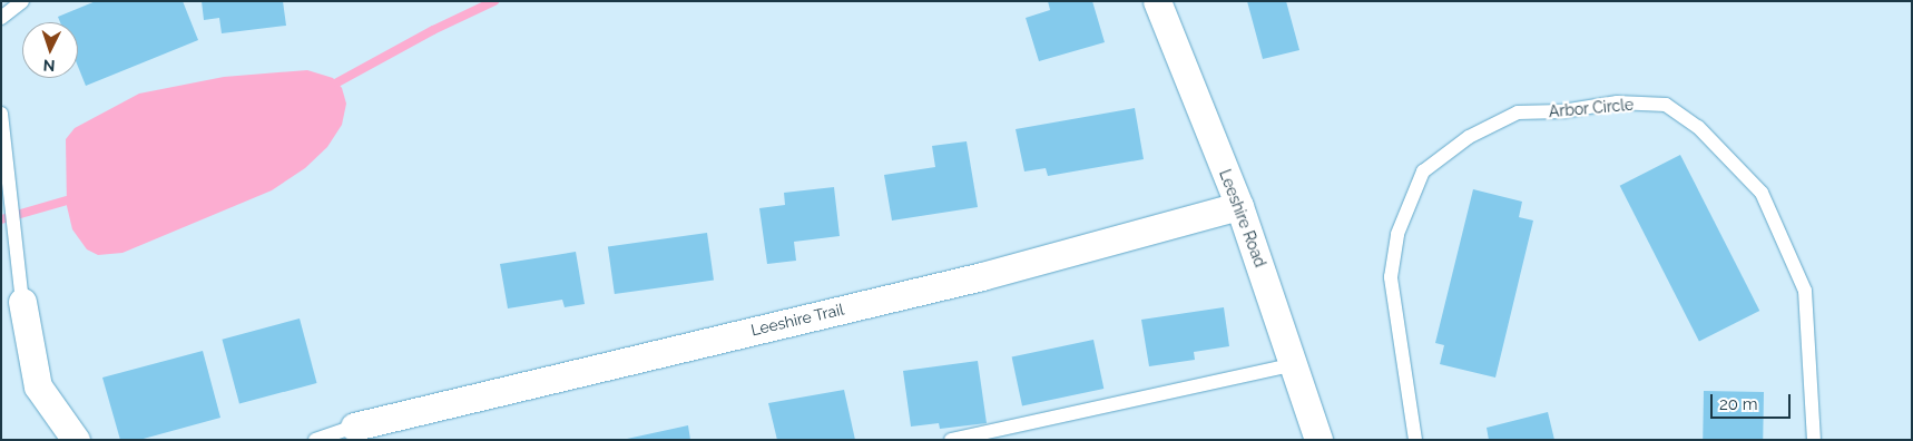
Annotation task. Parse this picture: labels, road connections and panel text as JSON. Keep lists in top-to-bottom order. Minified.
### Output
{"streets":{"street":["Leeshire Road","Leeshire Trail"],"lane":["Arbor Circle"]},"crossings":[["Leeshire Road","Leeshire Trail"]],"scale_bar":"20 m","north":"bottom"}
